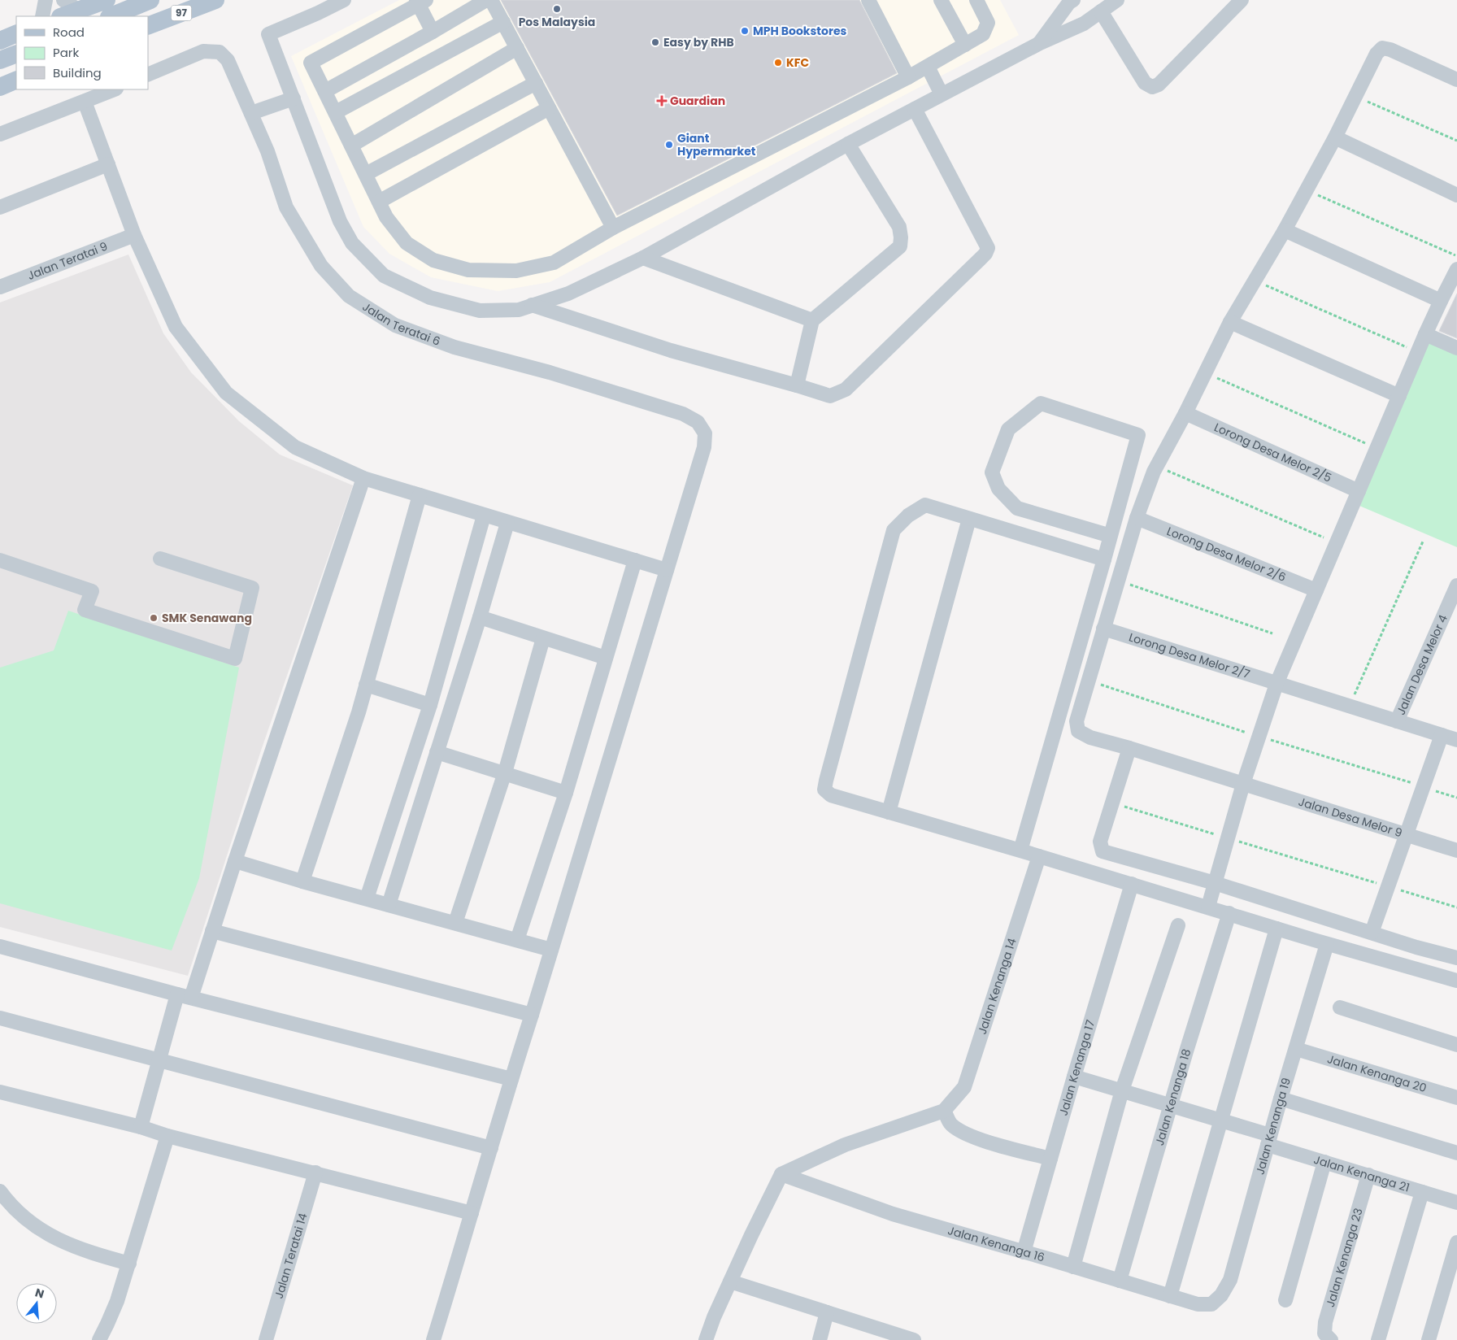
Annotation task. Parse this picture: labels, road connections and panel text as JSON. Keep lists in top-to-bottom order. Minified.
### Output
{"streets":{"main road":["97"],"street":["Jalan Teratai 9","Jalan Teratai 6","Lorong Desa Melor 2/5","Lorong Desa Melor 2/6","Lorong Desa Melor 2/7","Jalan Desa Melor 4","Jalan Desa Melor 9","Jalan Kenanga 14","Jalan Kenanga 17","Jalan Kenanga 20","Jalan Kenanga 18","Jalan Kenanga 19","Jalan Kenanga 21","Jalan Kenanga 16","Jalan Teratai 14","Jalan Kenanga 23"]},"crossings":[["Lorong Desa Melor 2/7","Jalan Desa Melor 4"],["Lorong Desa Melor 2/7","Jalan Desa Melor 9"],["Jalan Kenanga 17","Jalan Kenanga 21"],["Jalan Kenanga 17","Jalan Kenanga 16"],["Jalan Kenanga 20","Jalan Kenanga 19"],["Jalan Kenanga 18","Jalan Kenanga 21"],["Jalan Kenanga 18","Jalan Kenanga 16"],["Jalan Kenanga 19","Jalan Kenanga 21"],["Jalan Kenanga 19","Jalan Kenanga 16"],["Jalan Kenanga 21","Jalan Kenanga 23"]],"places":{"other":["Pos Malaysia","MPH Bookstores","Easy by RHB","KFC","Giant Hypermarket","SMK Senawang"],"health":["Guardian"]},"legend":["Road","Park","Building"],"north":"top"}
